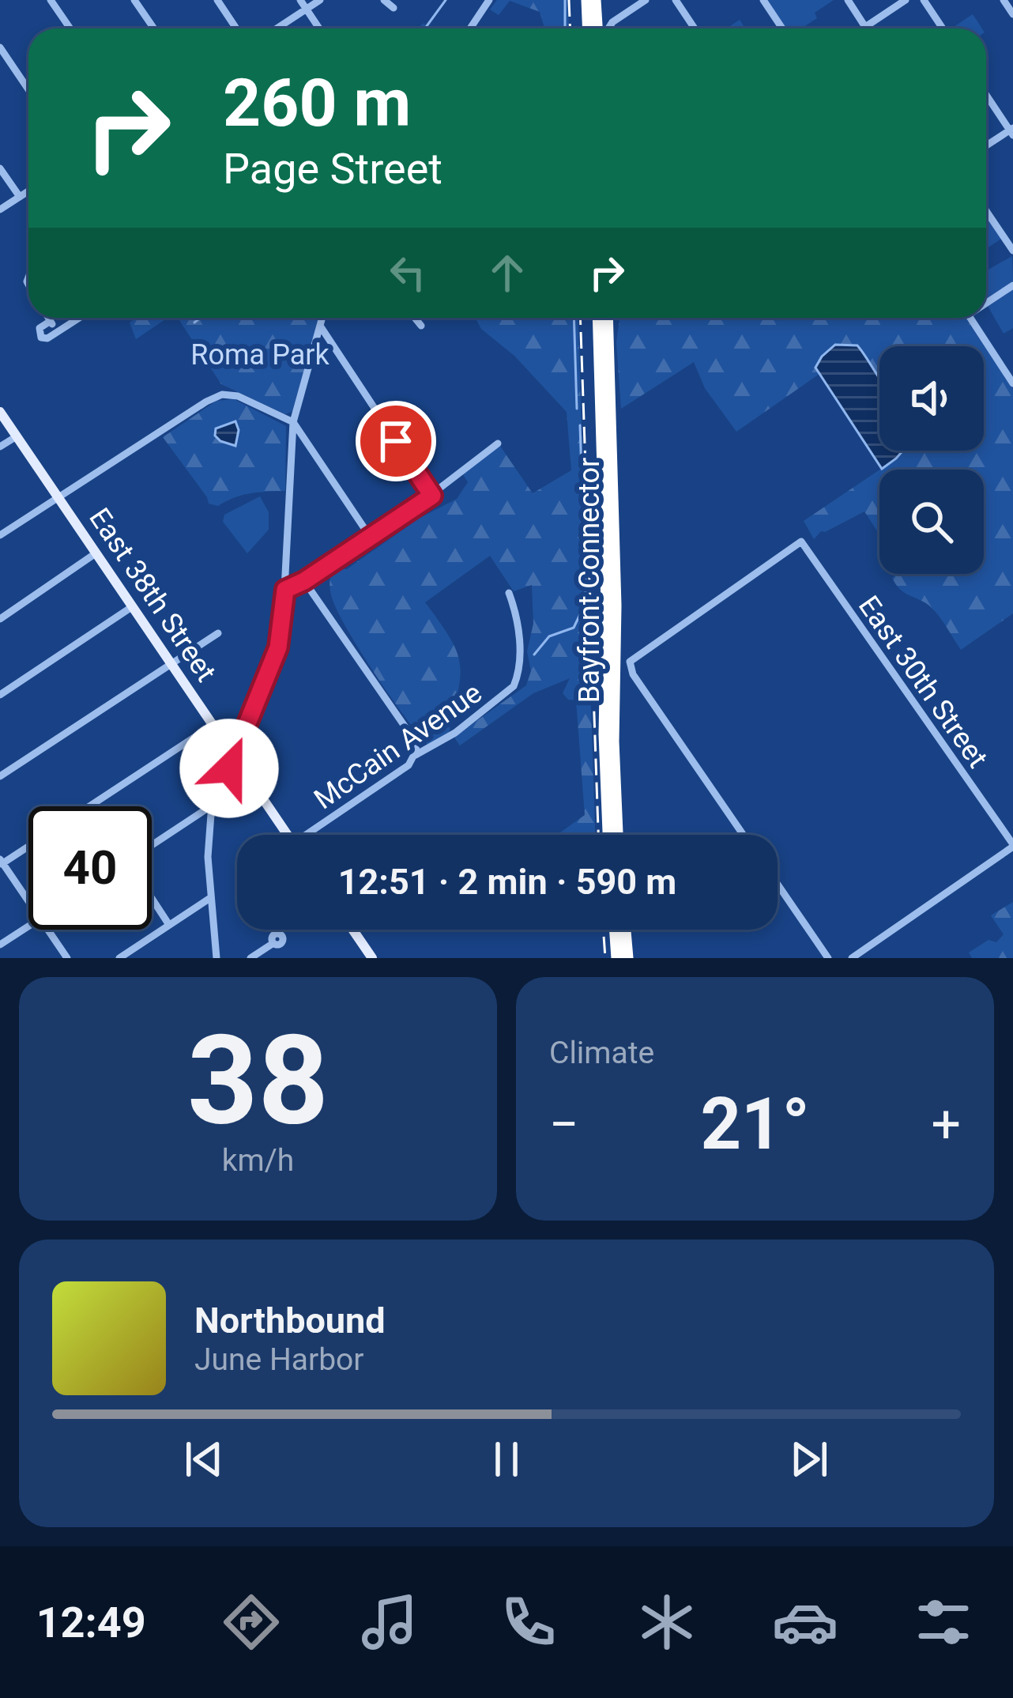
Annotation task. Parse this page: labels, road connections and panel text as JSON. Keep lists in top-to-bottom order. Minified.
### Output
{"streets":{"highway":["Bayfront Connector"],"main road":["East 38th Street"],"street":["East 30th Street","McCain Avenue"]},"parks":["Roma Park"],"page":{"turn":["260 m","Page Street"],"limit":"40","trip":"12:51 · 2 min · 590 m","tile":[["38","km/h"],"Climate"],"heat":["−","21°","+"],"song":["Northbound","June Harbor"],"tabs":"12:49"}}
